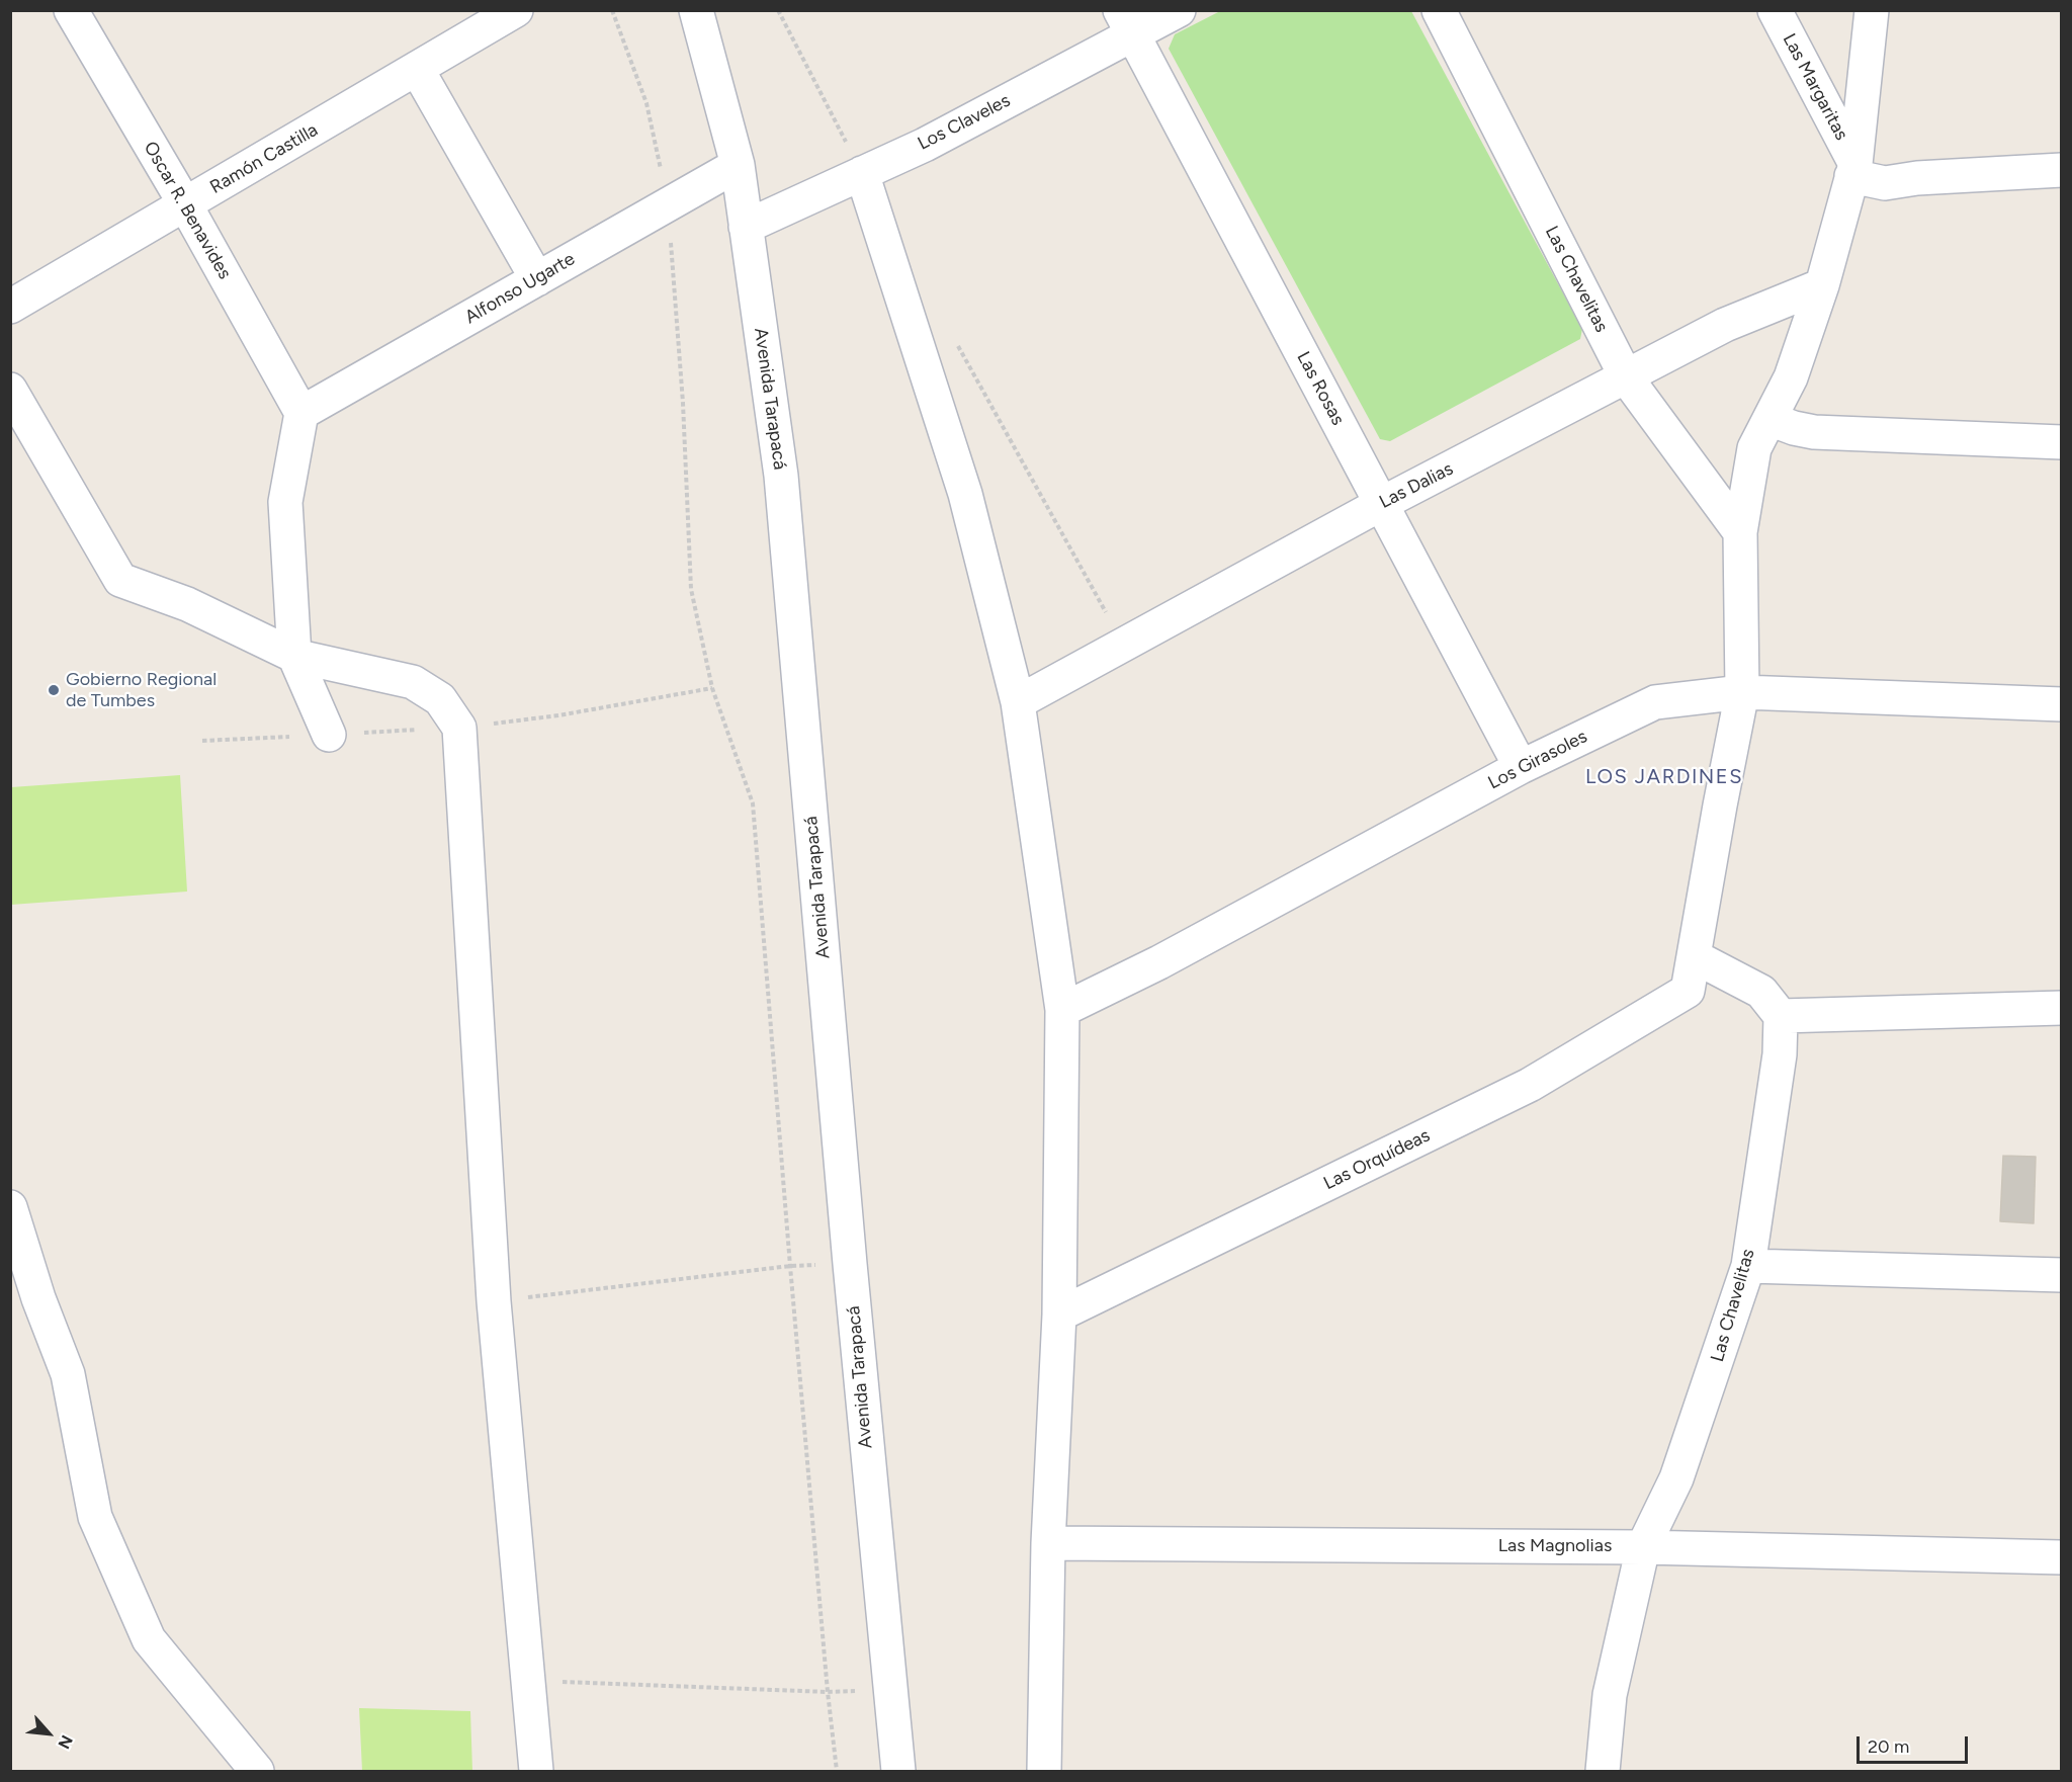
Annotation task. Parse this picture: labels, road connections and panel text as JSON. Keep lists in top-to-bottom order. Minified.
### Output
{"streets":{"street":["Las Margaritas","Los Claveles","Ramón Castilla","Oscar R. Benavides","Las Chavelitas","Alfonso Ugarte","Las Rosas","Avenida Tarapacá","Las Dalias","Los Girasoles","Las Orquídeas","Las Magnolias"]},"crossings":[["Los Claveles","Las Rosas"],["Los Claveles","Avenida Tarapacá"],["Ramón Castilla","Oscar R. Benavides"],["Oscar R. Benavides","Alfonso Ugarte"],["Las Chavelitas","Las Dalias"],["Las Chavelitas","Las Magnolias"],["Alfonso Ugarte","Avenida Tarapacá"],["Las Rosas","Las Dalias"],["Las Rosas","Los Girasoles"]],"districts":["LOS JARDINES"],"places":["Gobierno Regional de Tumbes"],"scale_bar":"20 m","north":"bottom right"}
